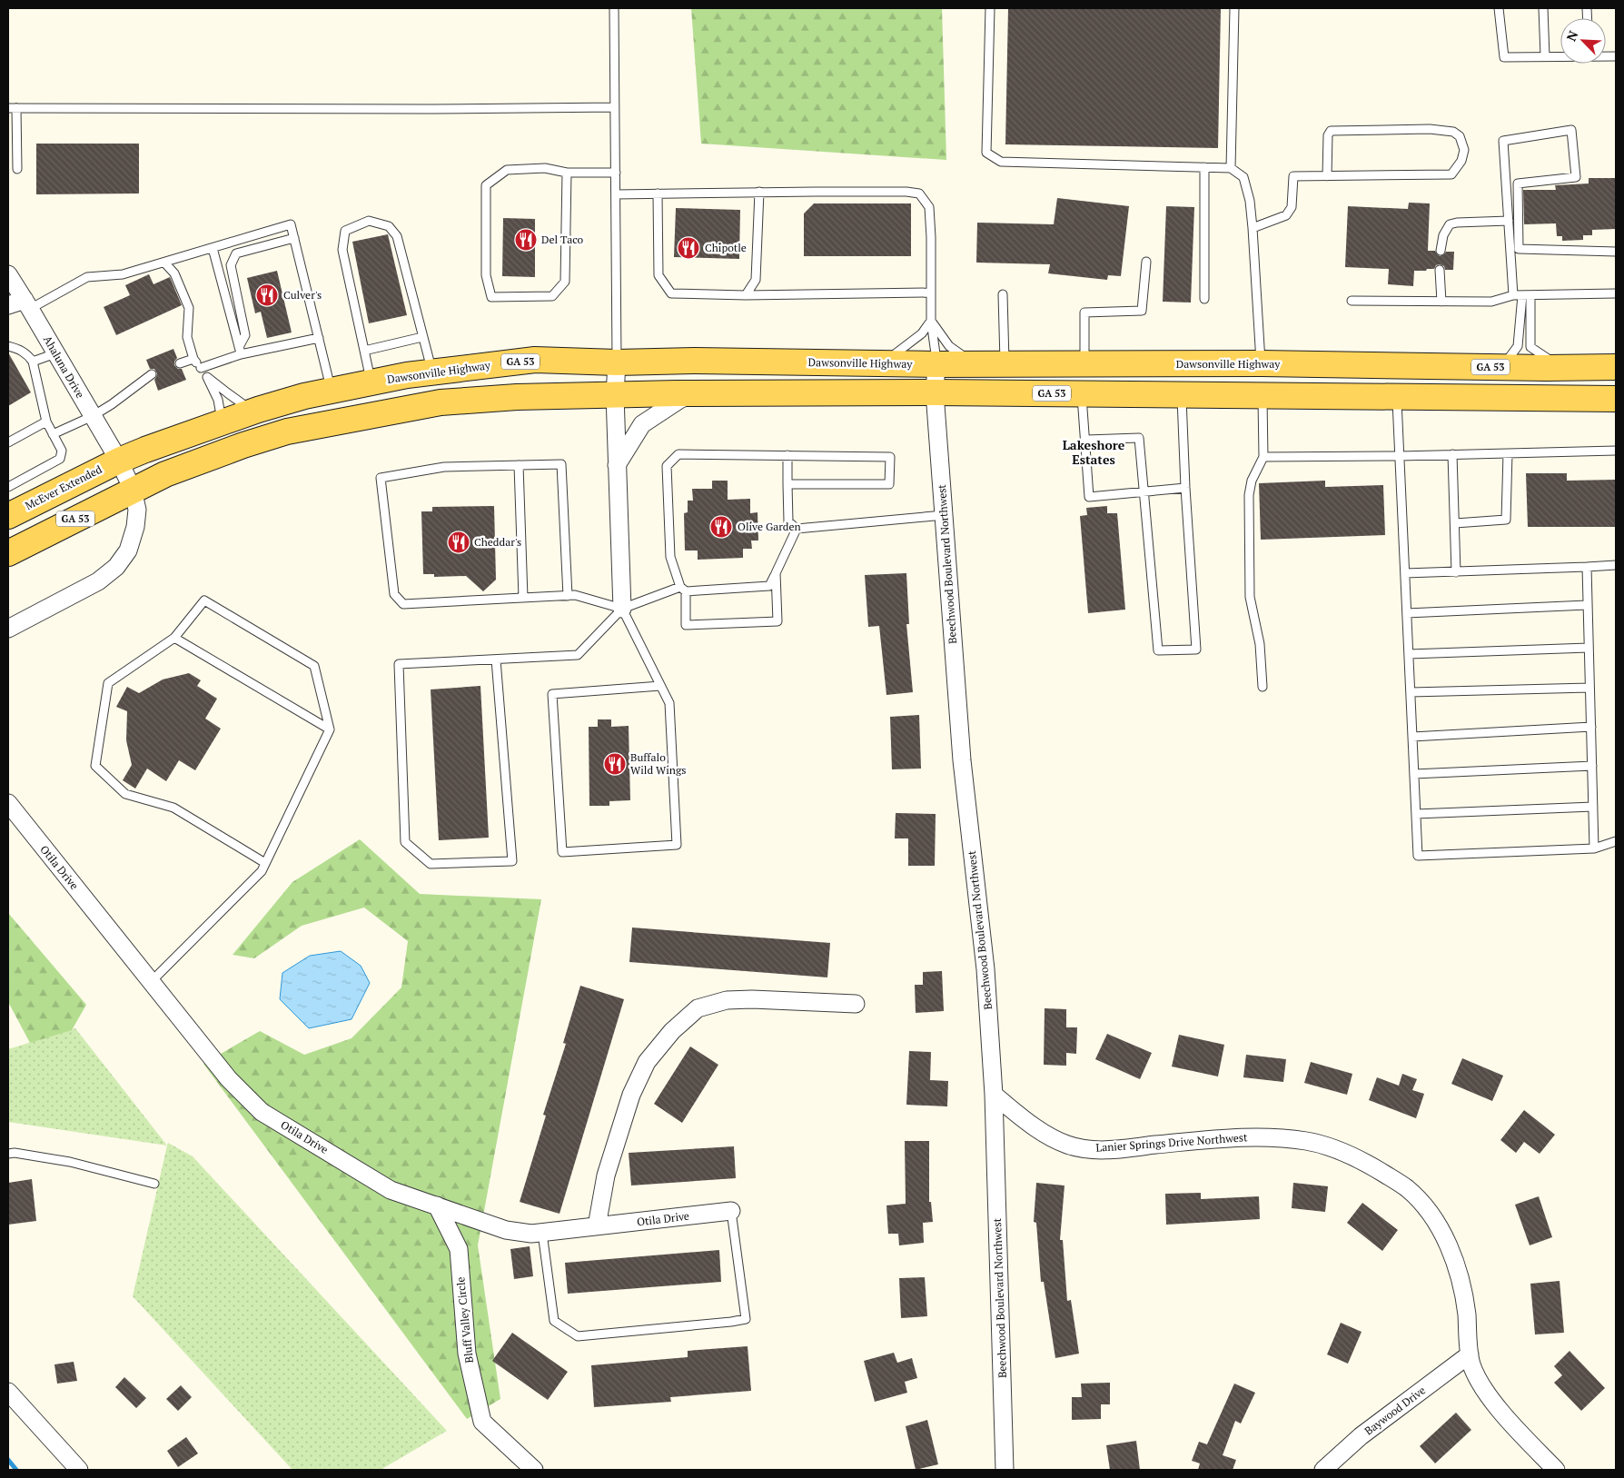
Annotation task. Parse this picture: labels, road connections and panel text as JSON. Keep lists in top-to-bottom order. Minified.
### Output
{"streets":{"main road":["GA 53","Dawsonville Highway","McEver Extended"],"street":["Ahaluna Drive","Beechwood Boulevard Northwest","Otila Drive","Lanier Springs Drive Northwest","Bluff Valley Circle","Baywood Drive"]},"crossings":[["GA 53","Ahaluna Drive"],["GA 53","Beechwood Boulevard Northwest"],["Dawsonville Highway","Ahaluna Drive"],["Dawsonville Highway","McEver Extended"],["Dawsonville Highway","Beechwood Boulevard Northwest"],["Ahaluna Drive","McEver Extended"],["Beechwood Boulevard Northwest","Lanier Springs Drive Northwest"],["Otila Drive","Bluff Valley Circle"],["Lanier Springs Drive Northwest","Baywood Drive"]],"districts":["Lakeshore Estates"],"places":{"restaurant":["Del Taco","Chipotle","Culver's","Olive Garden","Cheddar's","Buffalo Wild Wings"]},"north":"top left"}
